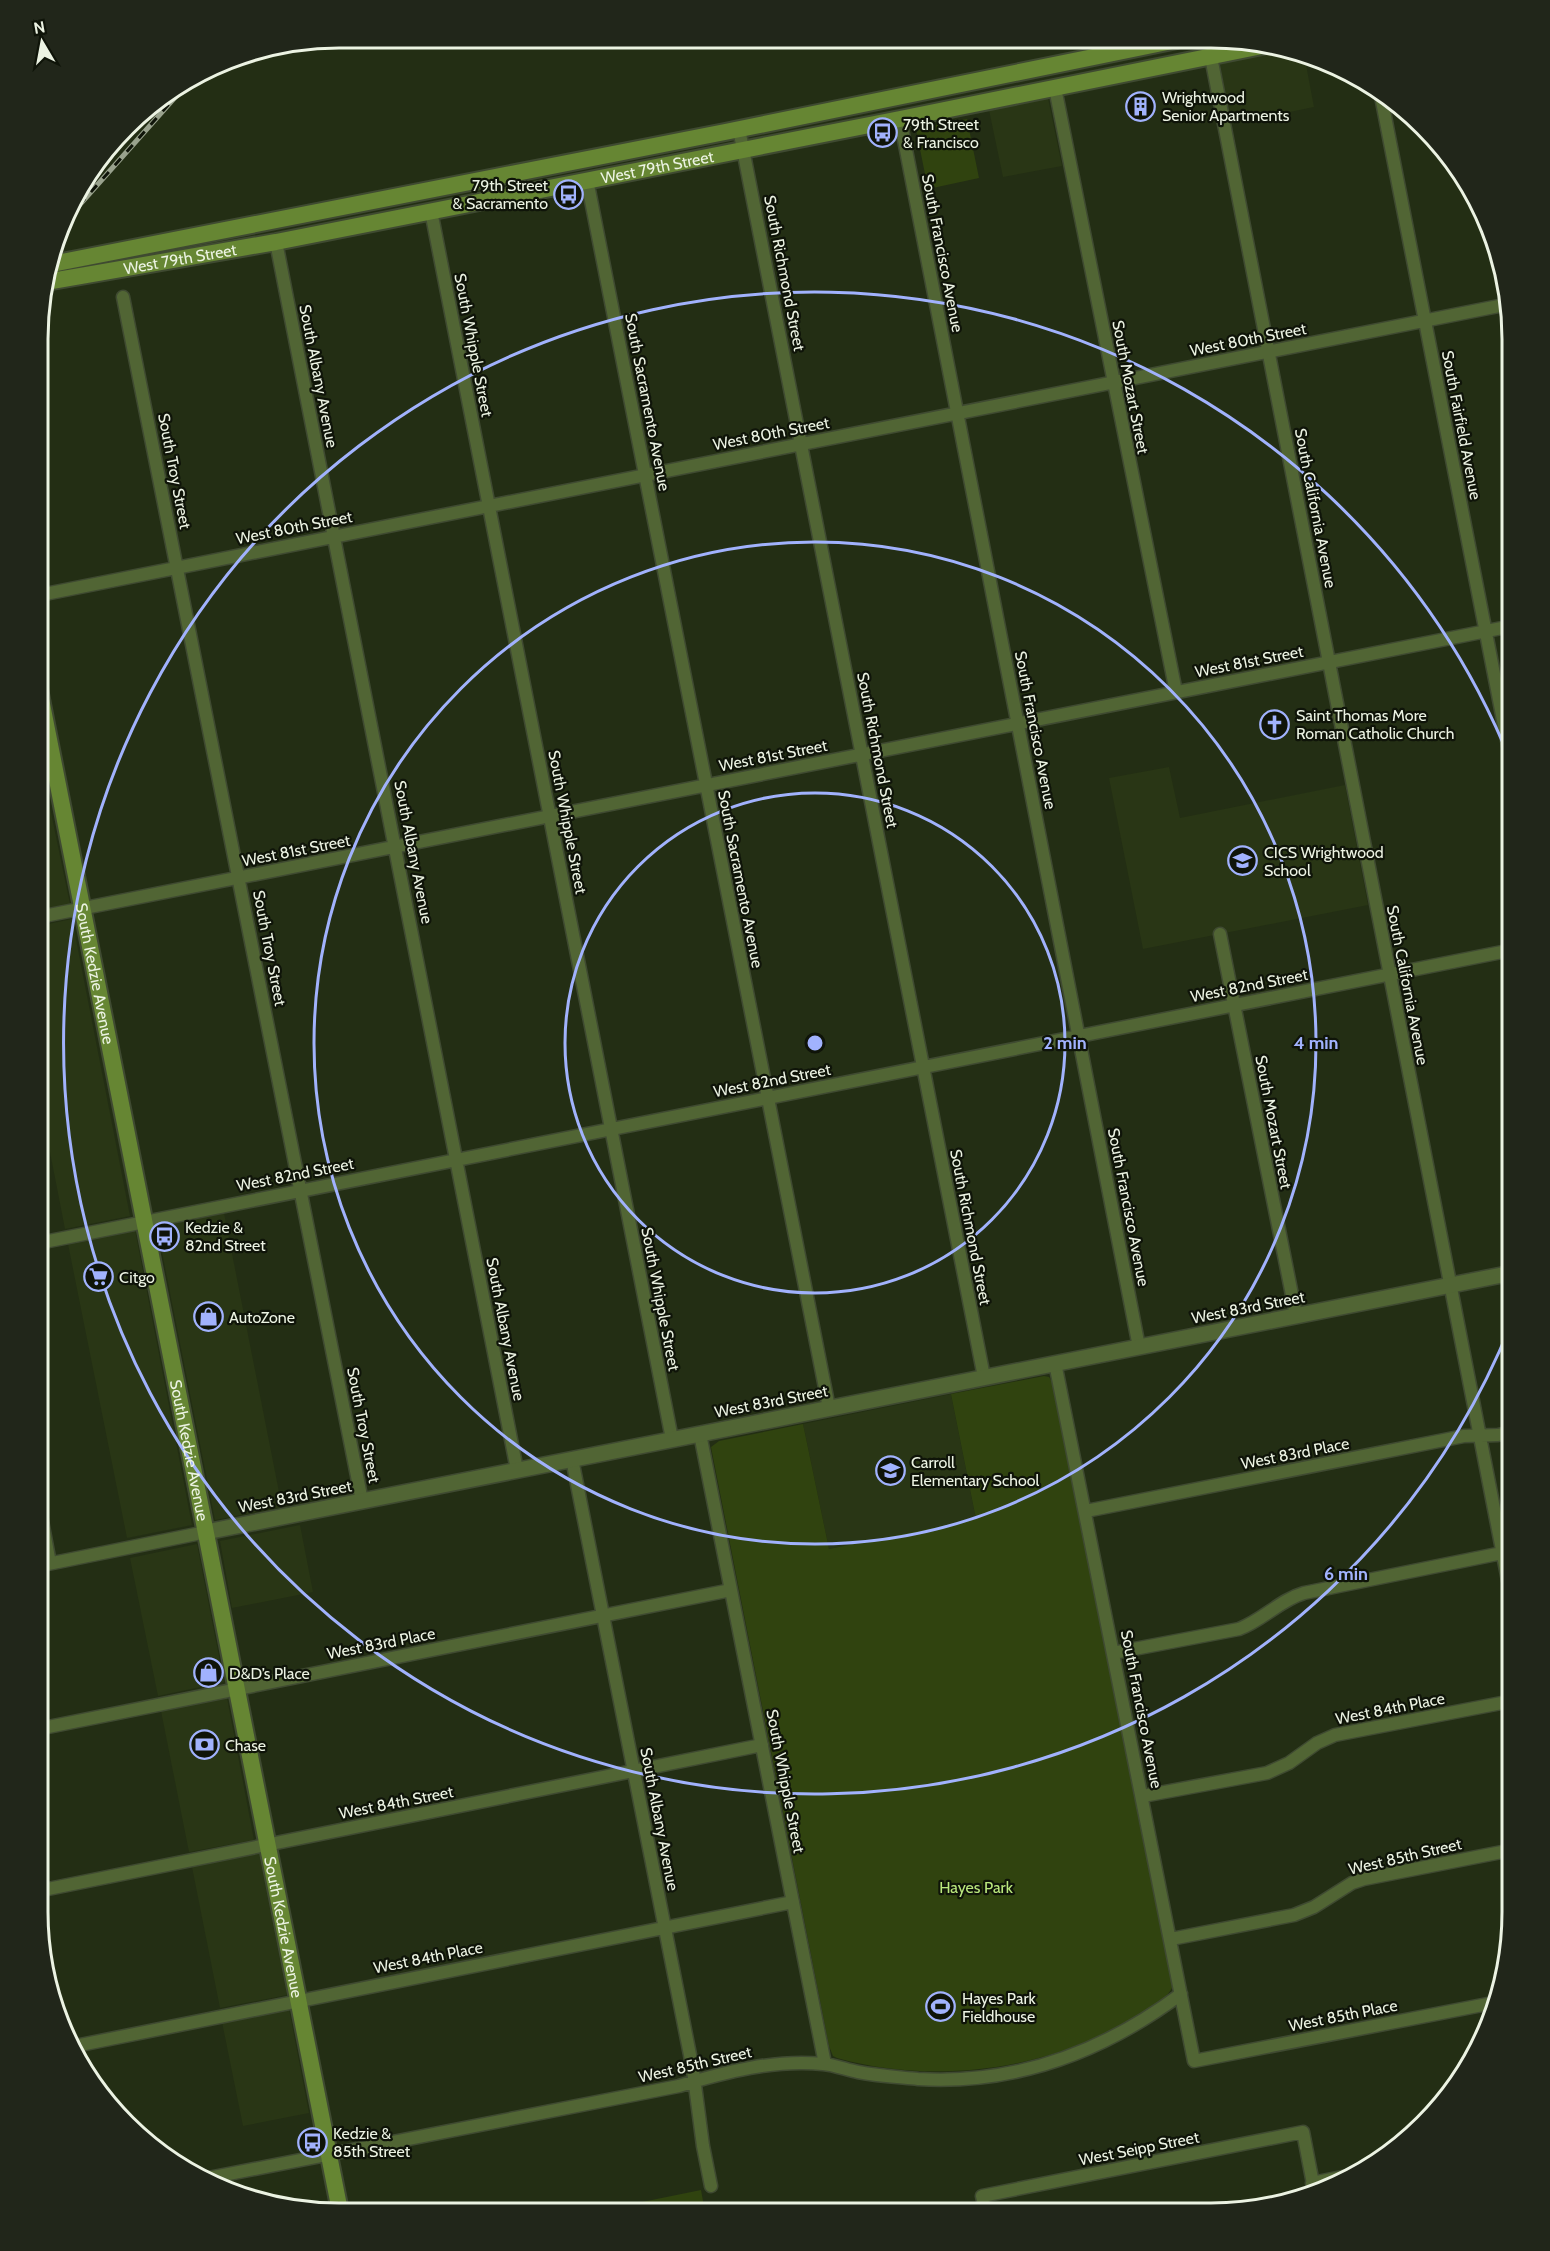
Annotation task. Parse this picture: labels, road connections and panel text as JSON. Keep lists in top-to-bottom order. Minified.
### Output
{"streets":{"main road":["West 79th Street","South Kedzie Avenue"],"street":["South Francisco Avenue","South Richmond Street","West 80th Street","South Whipple Street","South Albany Avenue","South Mozart Street","South Sacramento Avenue","South Fairfield Avenue","South Troy Street","South California Avenue","West 81st Street","West 82nd Street","West 83rd Street","West 83rd Place","West 84th Place","West 84th Street","West 85th Street","West 85th Place","West Seipp Street"]},"crossings":[["West 79th Street","South Francisco Avenue"],["West 79th Street","South Richmond Street"],["West 79th Street","South Whipple Street"],["West 79th Street","South Albany Avenue"],["West 79th Street","South Mozart Street"],["West 79th Street","South Sacramento Avenue"],["West 79th Street","South California Avenue"],["South Francisco Avenue","West 80th Street"],["South Francisco Avenue","West 81st Street"],["South Francisco Avenue","West 82nd Street"],["South Francisco Avenue","West 83rd Street"],["South Francisco Avenue","West 83rd Place"],["South Francisco Avenue","West 84th Place"],["South Francisco Avenue","West 85th Street"],["South Francisco Avenue","West 85th Place"],["South Richmond Street","West 80th Street"],["South Richmond Street","West 81st Street"],["South Richmond Street","West 82nd Street"],["South Richmond Street","West 83rd Street"],["West 80th Street","South Whipple Street"],["West 80th Street","South Albany Avenue"],["West 80th Street","South Mozart Street"],["West 80th Street","South Sacramento Avenue"],["West 80th Street","South Fairfield Avenue"],["West 80th Street","South Troy Street"],["West 80th Street","South California Avenue"],["South Whipple Street","West 81st Street"],["South Whipple Street","West 82nd Street"],["South Whipple Street","West 83rd Street"],["South Whipple Street","West 83rd Place"],["South Whipple Street","West 84th Place"],["South Whipple Street","West 84th Street"],["South Whipple Street","West 85th Street"],["South Albany Avenue","West 81st Street"],["South Albany Avenue","West 82nd Street"],["South Albany Avenue","West 83rd Street"],["South Albany Avenue","West 83rd Place"],["South Albany Avenue","West 84th Place"],["South Albany Avenue","West 84th Street"],["South Albany Avenue","West 85th Street"],["South Mozart Street","West 81st Street"],["South Mozart Street","West 82nd Street"],["South Mozart Street","West 83rd Street"],["South Sacramento Avenue","West 81st Street"],["South Sacramento Avenue","West 82nd Street"],["South Sacramento Avenue","West 83rd Street"],["South Fairfield Avenue","West 81st Street"],["South Troy Street","West 81st Street"],["South Troy Street","West 82nd Street"],["South Troy Street","West 83rd Street"],["South California Avenue","West 81st Street"],["South California Avenue","West 82nd Street"],["South California Avenue","West 83rd Street"],["South California Avenue","West 83rd Place"],["West 81st Street","South Kedzie Avenue"],["South Kedzie Avenue","West 82nd Street"],["South Kedzie Avenue","West 83rd Street"],["South Kedzie Avenue","West 83rd Place"],["South Kedzie Avenue","West 84th Place"],["South Kedzie Avenue","West 84th Street"],["South Kedzie Avenue","West 85th Street"]],"parks":["Hayes Park"],"places":{"building":["Wrightwood Senior Apartments"],"bus stop":["79th Street & Francisco","79th Street & Sacramento","Kedzie & 82nd Street","Kedzie & 85th Street"],"church":["Saint Thomas More Roman Catholic Church"],"school or university":["CICS Wrightwood School","Carroll Elementary School"],"supermarket":["Citgo"],"shop":["AutoZone","D&D’s Place"],"bank":["Chase"],"sports":["Hayes Park Fieldhouse"]},"north":"top","rings":["2 min","4 min","6 min"]}
